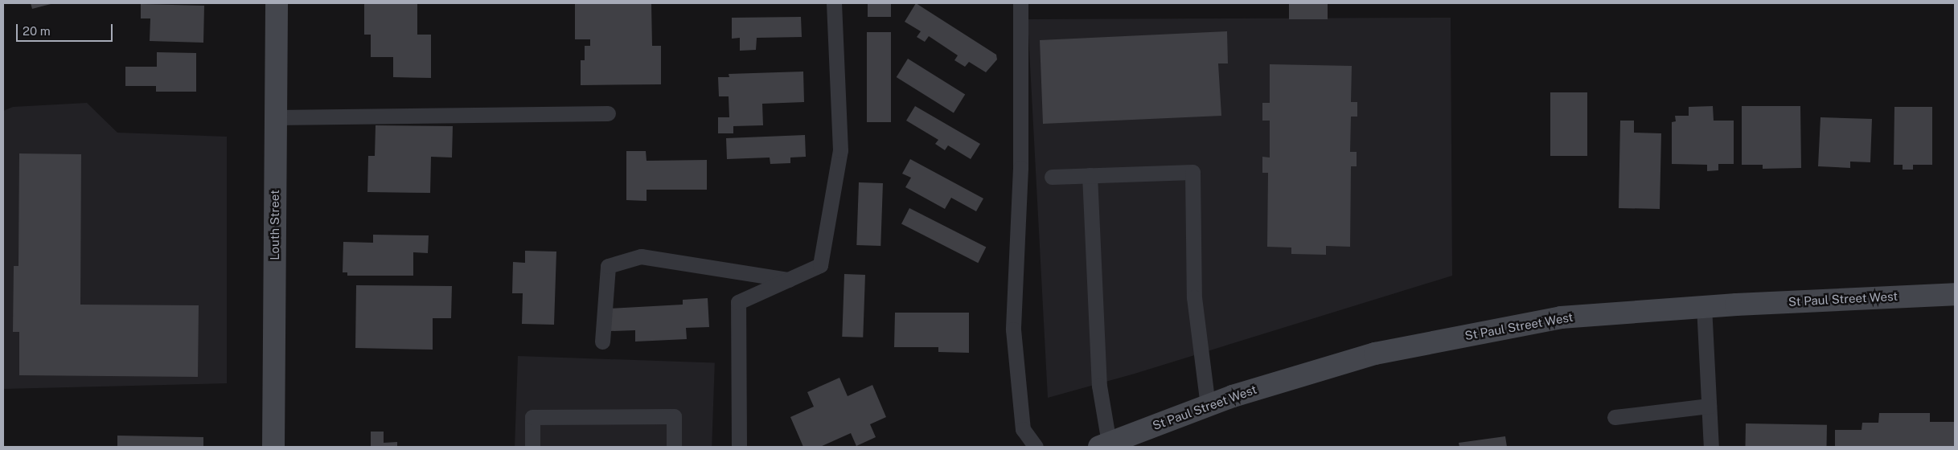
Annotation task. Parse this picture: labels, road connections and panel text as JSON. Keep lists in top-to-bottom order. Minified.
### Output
{"streets":{"main road":["Louth Street","St Paul Street West"]},"scale_bar":"20 m"}
